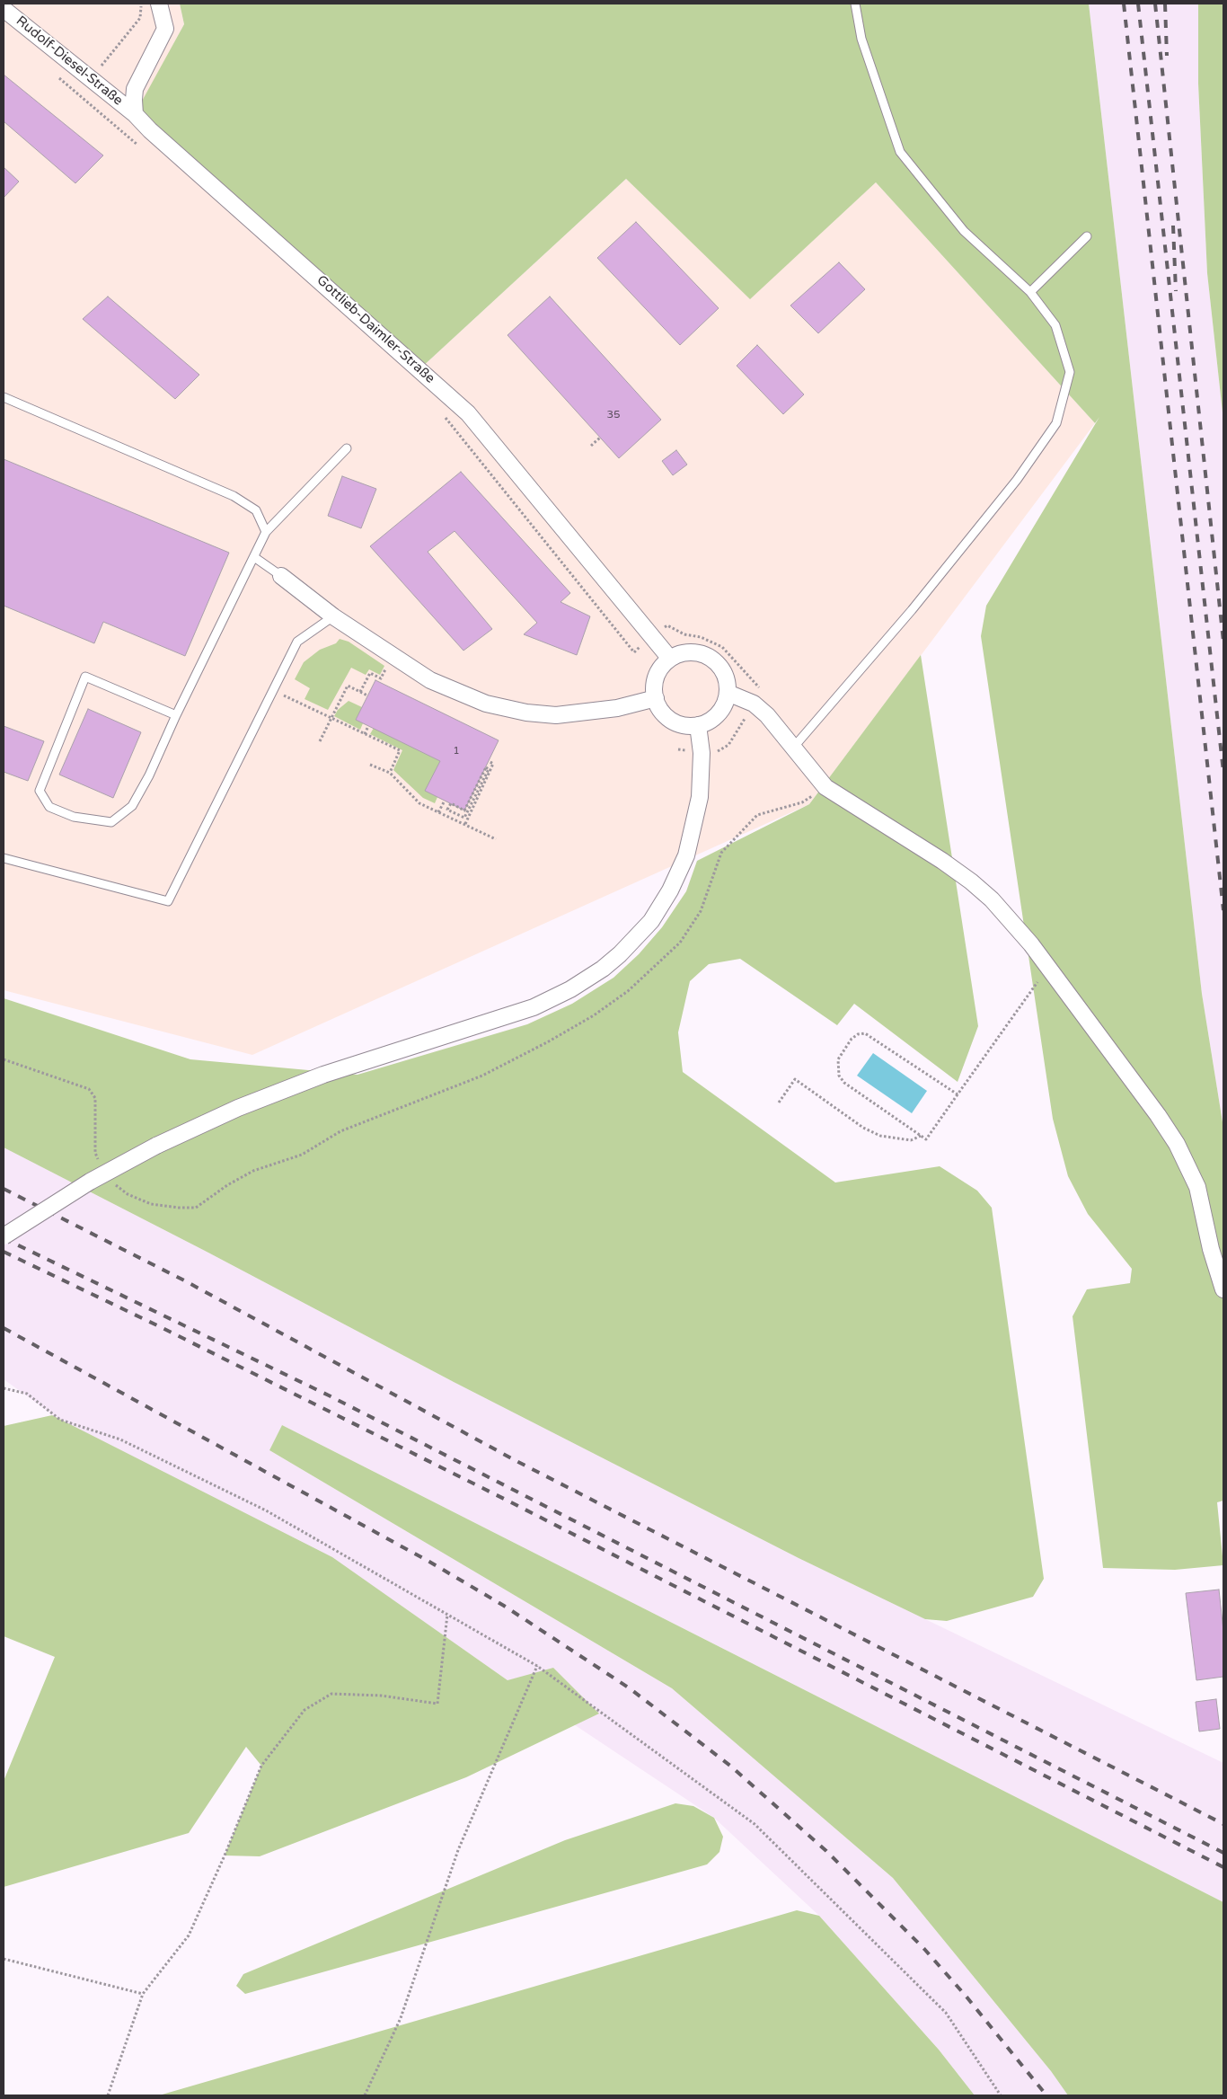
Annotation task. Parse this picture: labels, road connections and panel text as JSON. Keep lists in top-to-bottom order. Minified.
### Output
{"streets":{"street":["Rudolf-Diesel-Straße","Gottlieb-Daimler-Straße"]},"crossings":[["Rudolf-Diesel-Straße","Gottlieb-Daimler-Straße"]],"house_numbers":["35","1"]}
